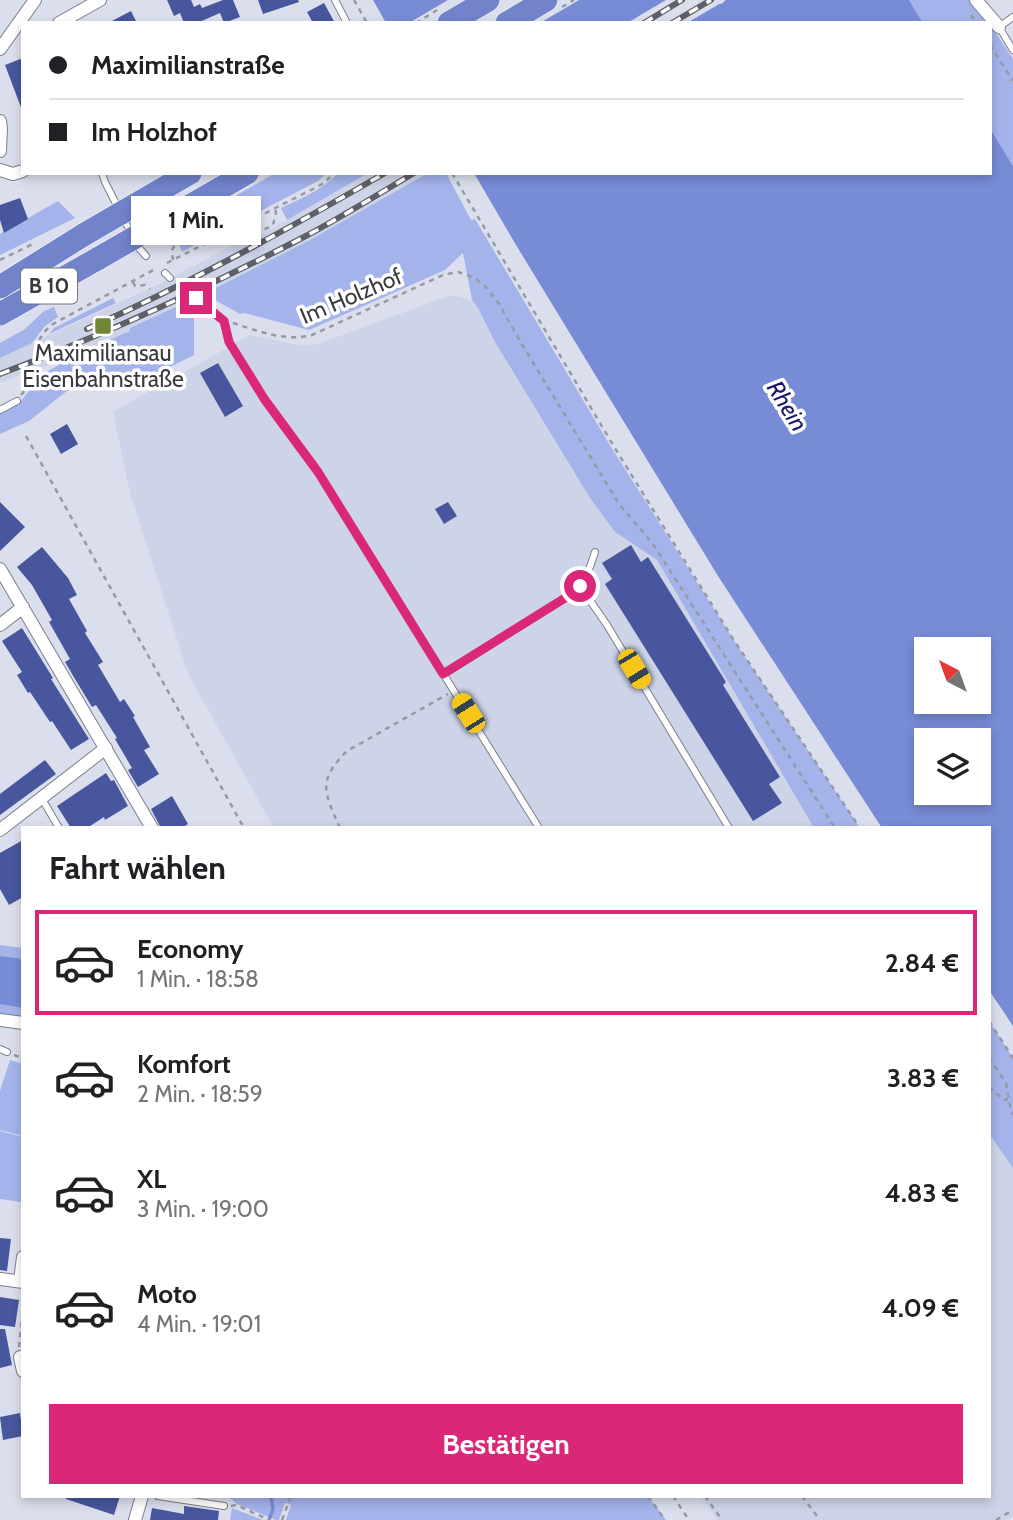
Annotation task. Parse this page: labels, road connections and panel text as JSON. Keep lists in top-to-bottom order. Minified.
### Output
{"streets":{"highway":["B 10"],"path":["Im Holzhof"]},"water":["Rhein"],"places":{"transit":["Maximiliansau Eisenbahnstraße"]},"north":"top left","page":{"banner":["Maximilianstraße","Im Holzhof"],"bubble":"1 Min.","heading":"Fahrt wählen","list":[{"name":"Economy","note":"1 Min. · 18:58","value":"2.84 €"},{"name":"Komfort","note":"2 Min. · 18:59","value":"3.83 €"},{"name":"XL","note":"3 Min. · 19:00","value":"4.83 €"},{"name":"Moto","note":"4 Min. · 19:01","value":"4.09 €"}],"buttons":"Bestätigen"}}
